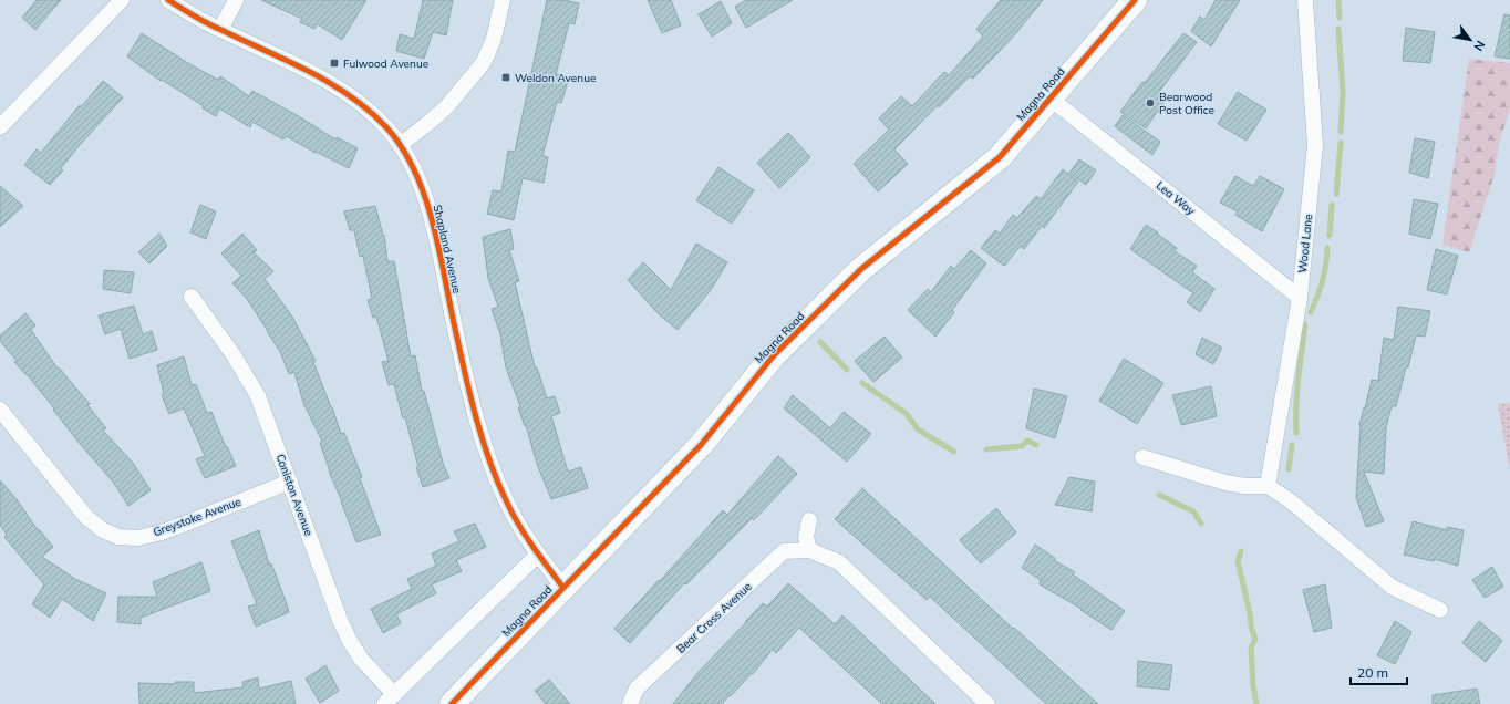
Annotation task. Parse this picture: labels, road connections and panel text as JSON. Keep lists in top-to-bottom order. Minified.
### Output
{"streets":{"main road":["Magna Road"],"street":["Lea Way","Wood Lane","Shapland Avenue","Coniston Avenue","Greystoke Avenue","Bear Cross Avenue"]},"crossings":[["Magna Road","Lea Way"],["Magna Road","Shapland Avenue"],["Lea Way","Wood Lane"],["Coniston Avenue","Greystoke Avenue"]],"places":{"transit":["Fulwood Avenue","Weldon Avenue"],"other":["Bearwood Post Office"]},"scale_bar":"20 m","north":"bottom right"}
